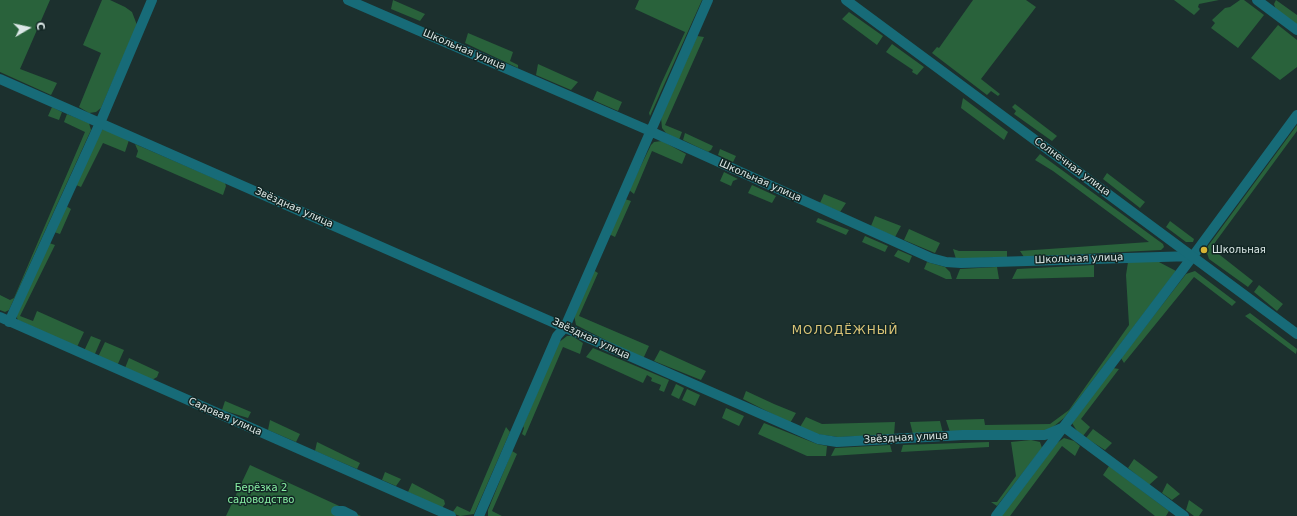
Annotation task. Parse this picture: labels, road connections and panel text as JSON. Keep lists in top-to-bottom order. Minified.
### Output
{"streets":{"street":["Школьная улица","Солнечная улица","Звёздная улица","Садовая улица"]},"crossings":[["Школьная улица","Солнечная улица"]],"districts":["МОЛОДЁЖНЫЙ"],"parks":["Берёзка 2 садоводство"],"places":["Школьная"],"north":"right"}
